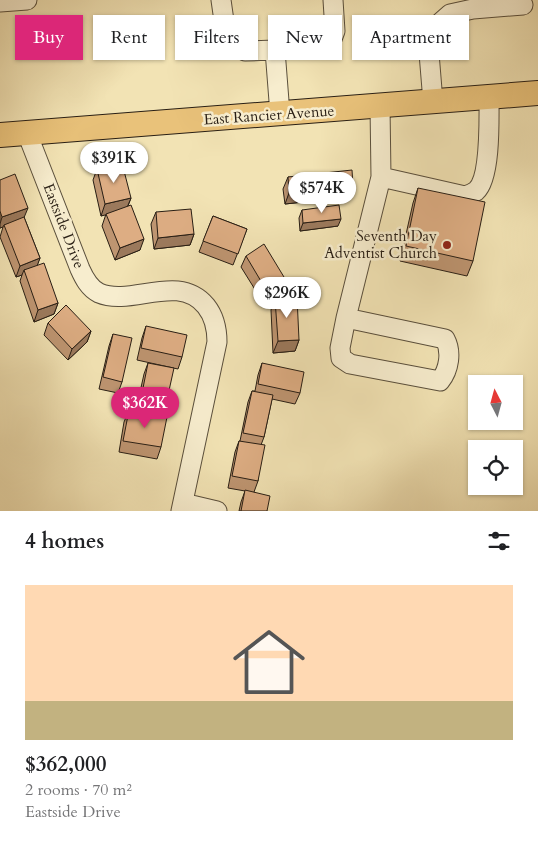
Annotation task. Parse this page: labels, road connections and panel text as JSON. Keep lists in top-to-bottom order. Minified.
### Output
{"streets":{"main road":["East Rancier Avenue"],"street":["Eastside Drive"]},"crossings":[["East Rancier Avenue","Eastside Drive"]],"places":["Seventh Day Adventist Church"],"north":"top","page":{"chip":["Buy","Rent","Filters","New","Apartment"],"price":["$391K","$574K","$296K","$362K"],"heading":"4 homes","list":[{"name":"$362,000","note":"2 rooms · 70 m² · Eastside Drive"}]}}
